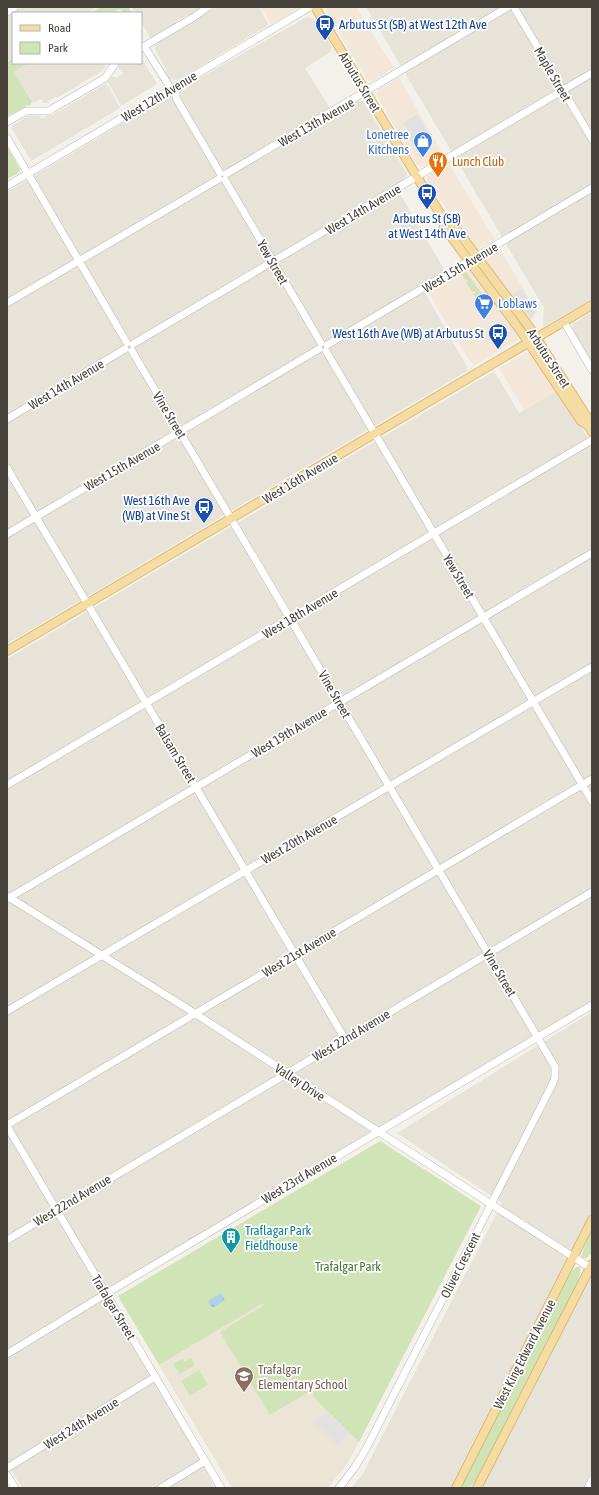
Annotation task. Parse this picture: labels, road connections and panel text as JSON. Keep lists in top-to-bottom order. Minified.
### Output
{"streets":{"main road":["Arbutus Street","West 16th Avenue","West King Edward Avenue"],"street":["Maple Street","West 12th Avenue","West 13th Avenue","West 14th Avenue","Yew Street","West 15th Avenue","Vine Street","West 18th Avenue","West 19th Avenue","Balsam Street","West 20th Avenue","West 21st Avenue","West 22nd Avenue","Valley Drive","West 23rd Avenue","Oliver Crescent","Trafalgar Street","West 24th Avenue"]},"crossings":[["Maple Street","West 13th Avenue"],["Maple Street","West 14th Avenue"],["Arbutus Street","West 13th Avenue"],["Arbutus Street","West 14th Avenue"],["Arbutus Street","West 15th Avenue"],["Arbutus Street","West 16th Avenue"],["West 12th Avenue","Vine Street"],["West 13th Avenue","Yew Street"],["West 13th Avenue","Vine Street"],["West 14th Avenue","Yew Street"],["West 14th Avenue","Vine Street"],["Yew Street","West 15th Avenue"],["Yew Street","West 16th Avenue"],["Yew Street","West 18th Avenue"],["Yew Street","West 19th Avenue"],["Yew Street","West 20th Avenue"],["Yew Street","West 21st Avenue"],["West 15th Avenue","Vine Street"],["West 15th Avenue","Balsam Street"],["Vine Street","West 16th Avenue"],["Vine Street","West 18th Avenue"],["Vine Street","West 19th Avenue"],["Vine Street","West 20th Avenue"],["Vine Street","West 21st Avenue"],["Vine Street","West 22nd Avenue"],["Vine Street","West 23rd Avenue"],["Vine Street","Oliver Crescent"],["West 16th Avenue","Balsam Street"],["West 18th Avenue","Balsam Street"],["West 19th Avenue","Balsam Street"],["West 19th Avenue","Valley Drive"],["Balsam Street","West 20th Avenue"],["Balsam Street","West 21st Avenue"],["Balsam Street","West 22nd Avenue"],["West 20th Avenue","Valley Drive"],["West 21st Avenue","Valley Drive"],["West 21st Avenue","Trafalgar Street"],["West 22nd Avenue","Valley Drive"],["West 22nd Avenue","Trafalgar Street"],["Valley Drive","West 23rd Avenue"],["Valley Drive","Oliver Crescent"],["Valley Drive","West King Edward Avenue"],["West 23rd Avenue","Oliver Crescent"],["West 23rd Avenue","Trafalgar Street"],["Trafalgar Street","West 24th Avenue"]],"parks":["Trafalgar Park"],"places":{"bus stop":["Arbutus St (SB) at West 12th Ave","Arbutus St (SB) at West 14th Ave","West 16th Ave (WB) at Arbutus St","West 16th Ave (WB) at Vine St"],"shop":["Lonetree Kitchens"],"restaurant":["Lunch Club"],"supermarket":["Loblaws"],"building":["Traflagar Park Fieldhouse"],"school or university":["Trafalgar Elementary School"]},"legend":["Road","Park"]}
